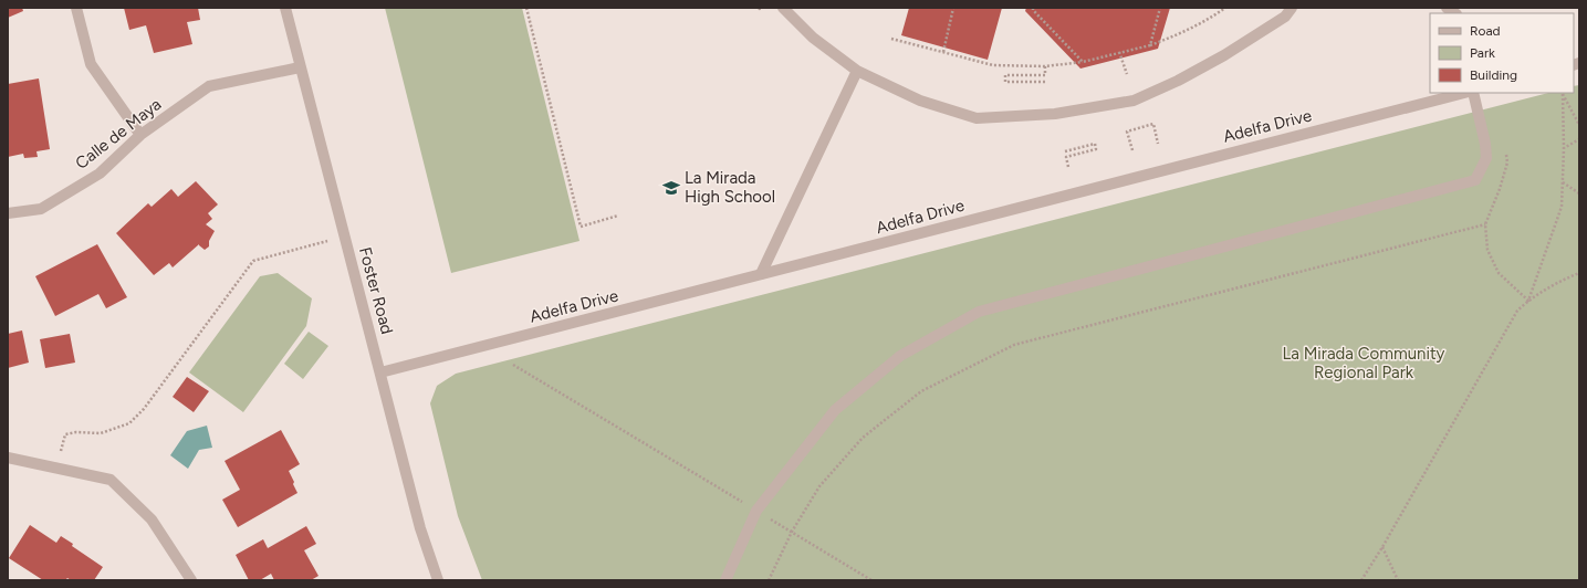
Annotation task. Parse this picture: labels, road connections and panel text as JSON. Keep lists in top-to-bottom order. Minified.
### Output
{"streets":{"street":["Adelfa Drive","Calle de Maya","Foster Road"]},"crossings":[["Adelfa Drive","Foster Road"],["Calle de Maya","Foster Road"]],"parks":["La Mirada Community Regional Park"],"places":{"school or university":["La Mirada High School"]},"legend":["Road","Park","Building"]}
